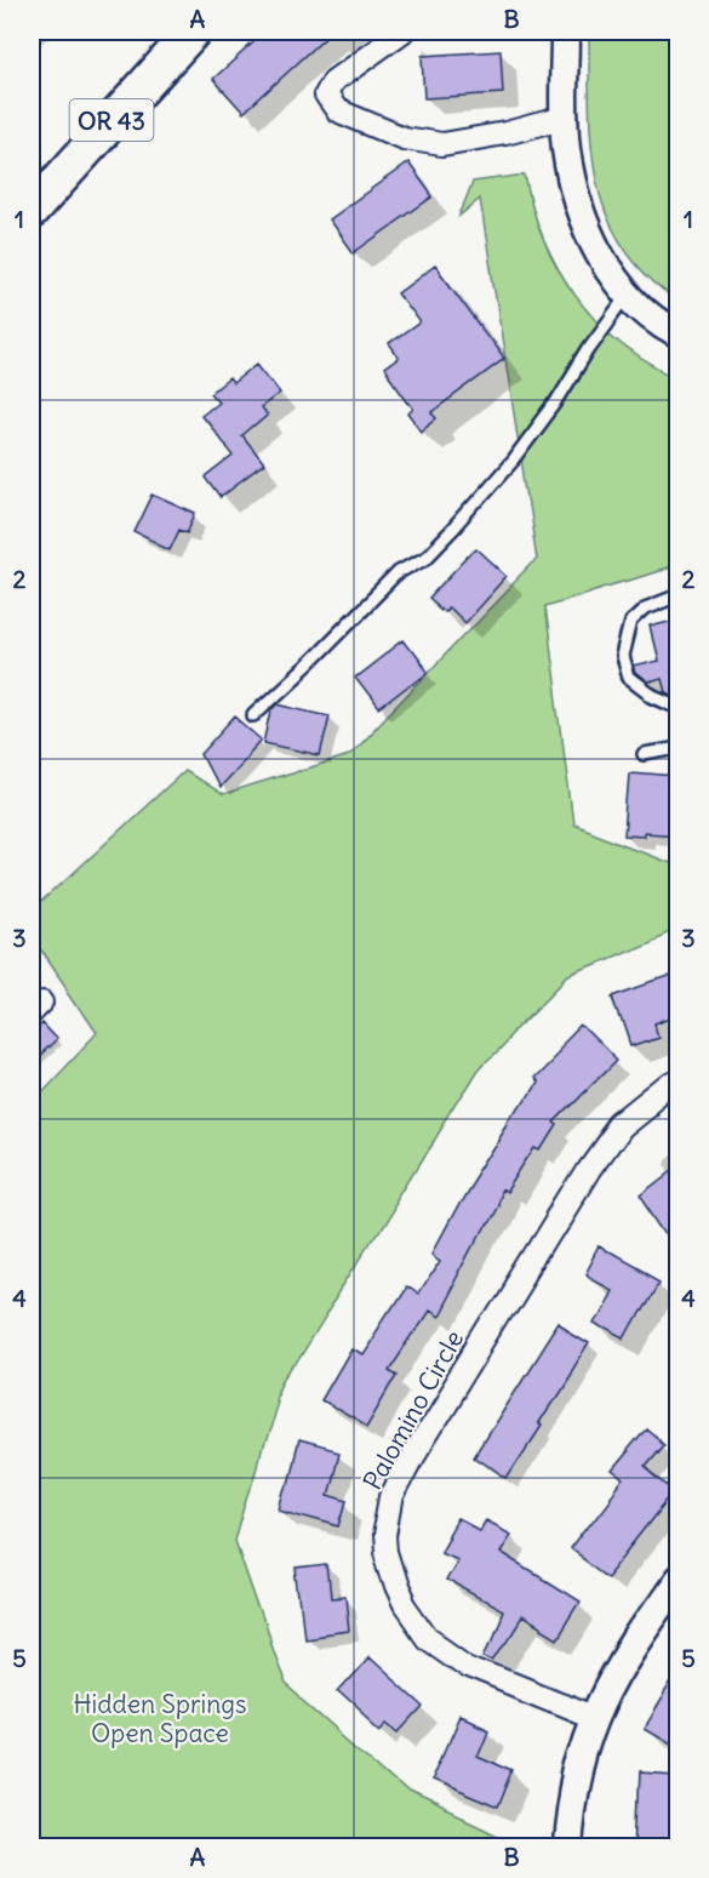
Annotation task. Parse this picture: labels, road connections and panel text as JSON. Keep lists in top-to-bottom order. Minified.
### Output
{"streets":{"main road":["OR 43"],"street":["Palomino Circle"]},"parks":["Hidden Springs Open Space"],"grid":{"columns":["A","B"],"rows":["1","2","3","4","5"]}}
